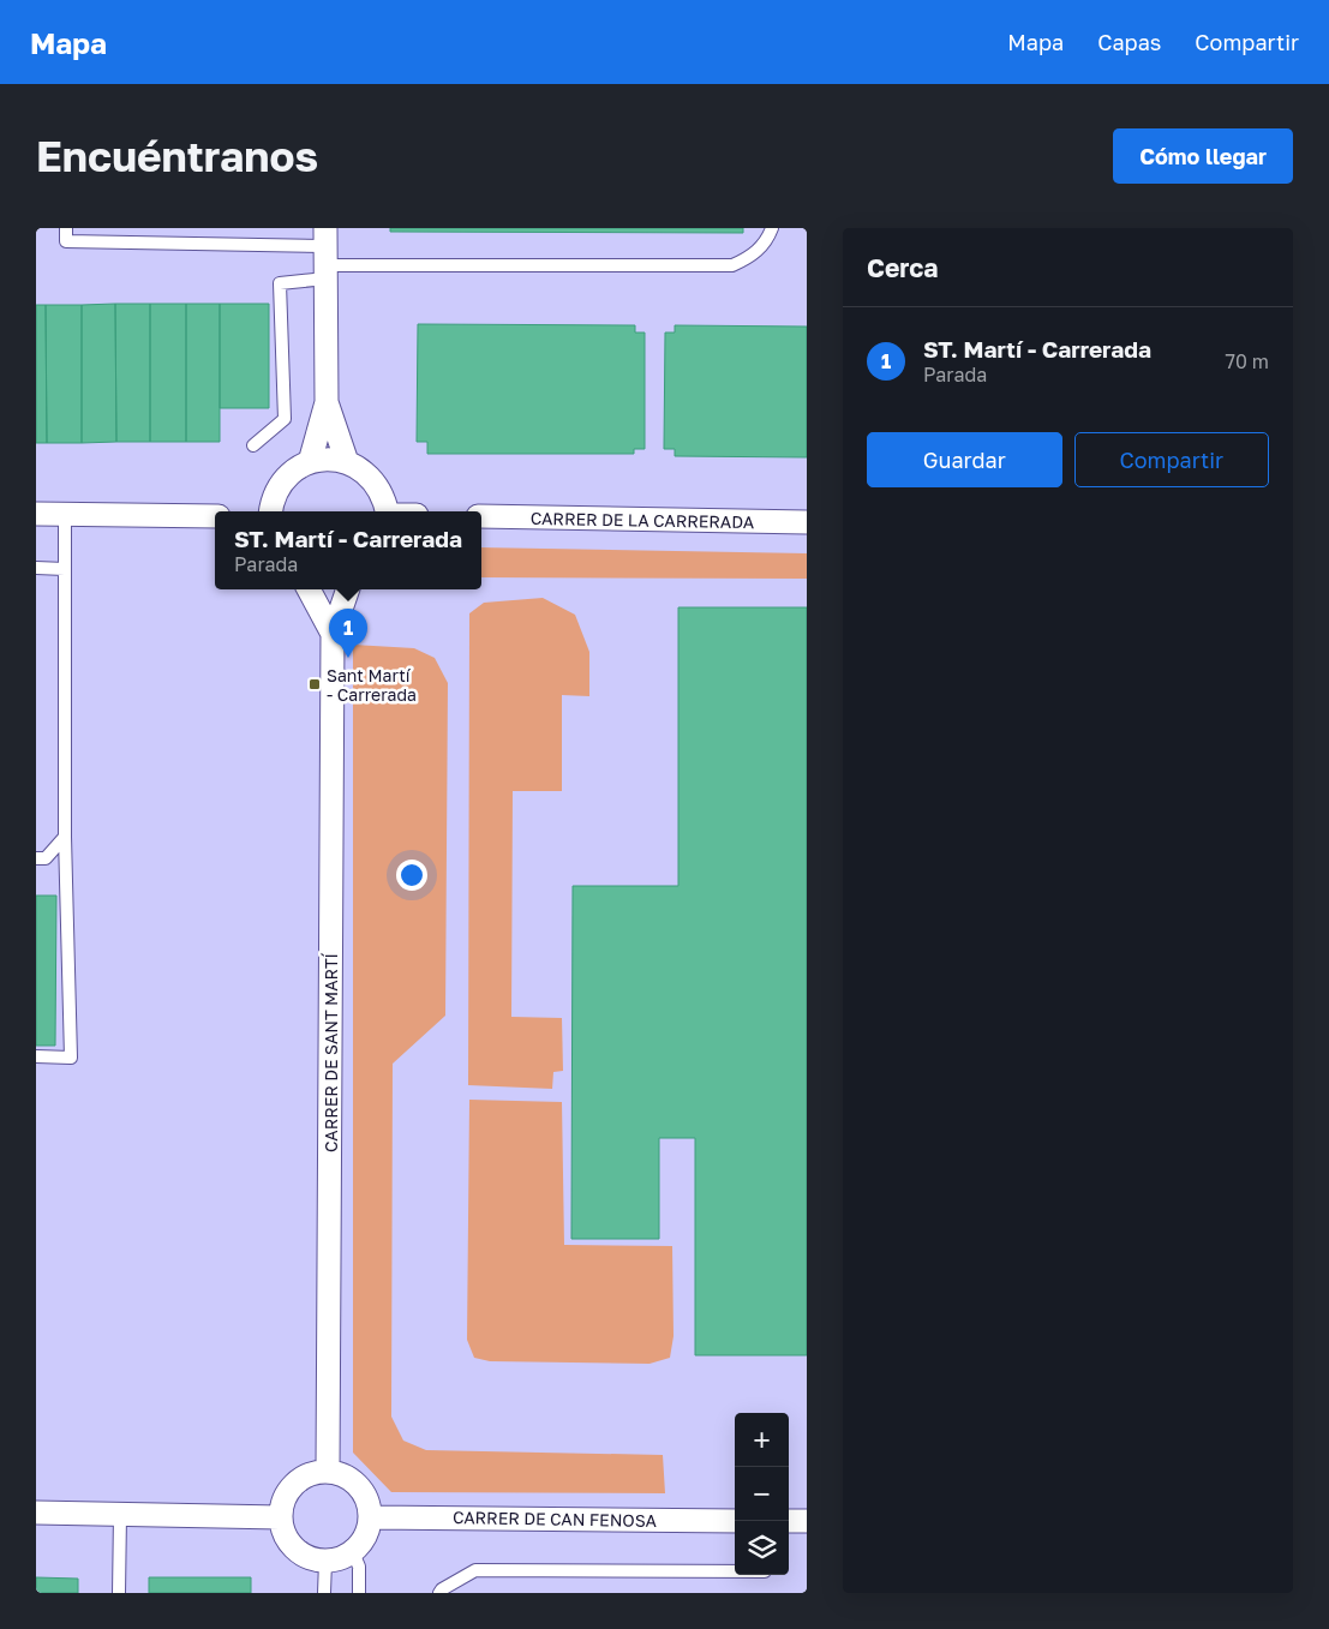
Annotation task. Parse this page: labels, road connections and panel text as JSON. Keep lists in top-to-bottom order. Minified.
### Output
{"streets":{"street":["CARRER DE LA CARRERADA","CARRER DE SANT MARTÍ","CARRER DE CAN FENOSA"]},"crossings":[["CARRER DE SANT MARTÍ","CARRER DE CAN FENOSA"]],"places":{"transit":["Sant Martí - Carrerada"]},"page":{"header":"Mapa","nav":["Mapa","Capas","Compartir"],"buttons":["Cómo llegar",["Guardar","Compartir"]],"title":"Encuéntranos","heading":"Cerca","list":[{"mark":"1","name":"ST. Martí - Carrerada","note":"Parada","value":"70 m"}],"popup":["ST. Martí - Carrerada","Parada"],"pins":"1","map_buttons":["+","−"]}}
